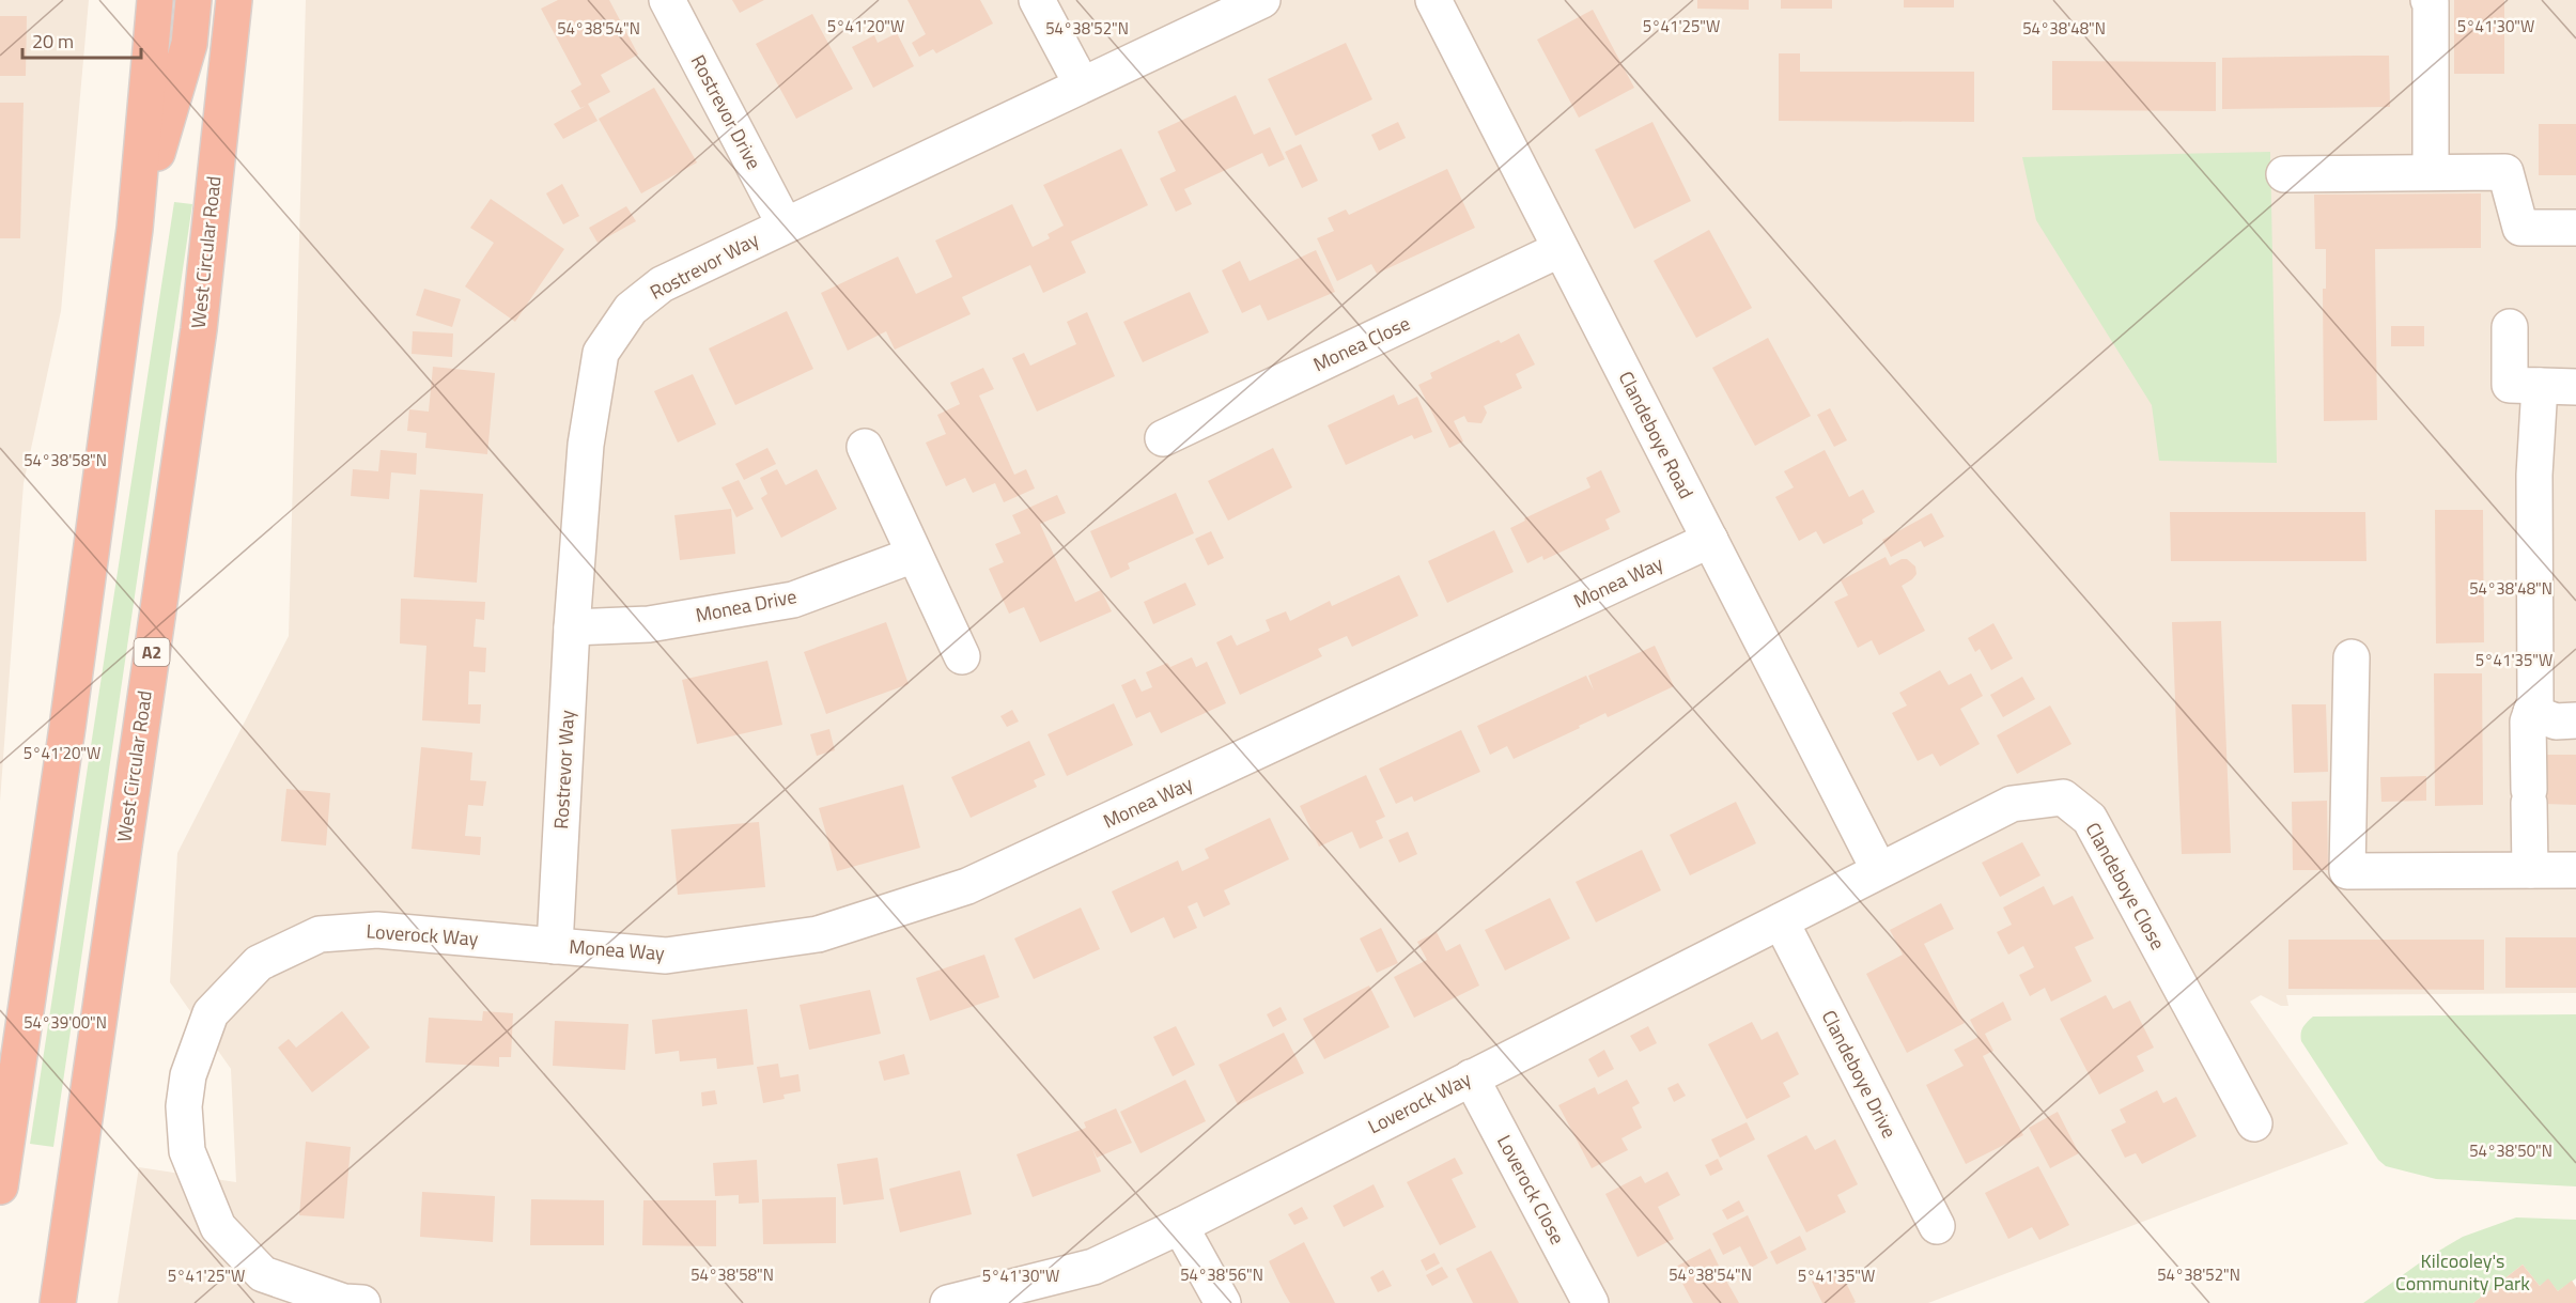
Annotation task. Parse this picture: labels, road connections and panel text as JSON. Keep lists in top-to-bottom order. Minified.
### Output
{"streets":{"highway":["West Circular Road","A2"],"street":["Rostrevor Drive","Rostrevor Way","Monea Close","Clandeboye Road","Monea Way","Monea Drive","Clandeboye Close","Loverock Way","Clandeboye Drive","Loverock Close"]},"crossings":[["Rostrevor Drive","Rostrevor Way"],["Rostrevor Way","Monea Way"],["Rostrevor Way","Monea Drive"],["Rostrevor Way","Loverock Way"],["Monea Close","Clandeboye Road"],["Clandeboye Road","Monea Way"],["Clandeboye Road","Clandeboye Close"],["Clandeboye Road","Loverock Way"],["Monea Way","Loverock Way"],["Clandeboye Close","Loverock Way"],["Loverock Way","Clandeboye Drive"],["Loverock Way","Loverock Close"]],"parks":["Kilcooley's Community Park"],"scale_bar":"20 m","coordinates":["5°41'20\"W","5°41'25\"W","5°41'30\"W","54°38'54\"N","54°38'52\"N","54°38'48\"N","54°38'58\"N","5°41'35\"W","54°39'00\"N","54°38'50\"N","54°38'56\"N"]}
